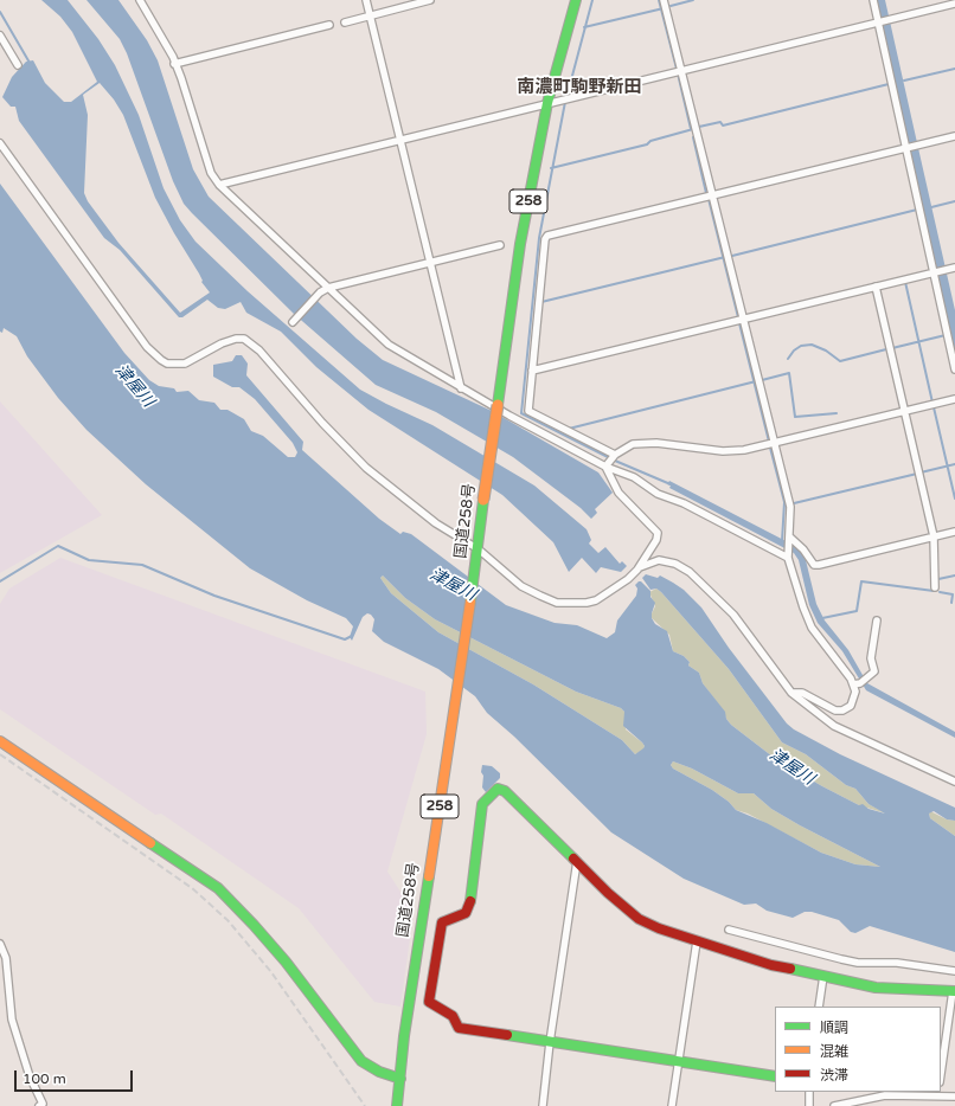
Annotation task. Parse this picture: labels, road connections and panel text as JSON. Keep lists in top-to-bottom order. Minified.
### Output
{"streets":{"main road":["258","国道258号"]},"districts":["南濃町駒野新田"],"water":["津屋川"],"legend":["順調","混雑","渋滞"],"scale_bar":"100 m"}
